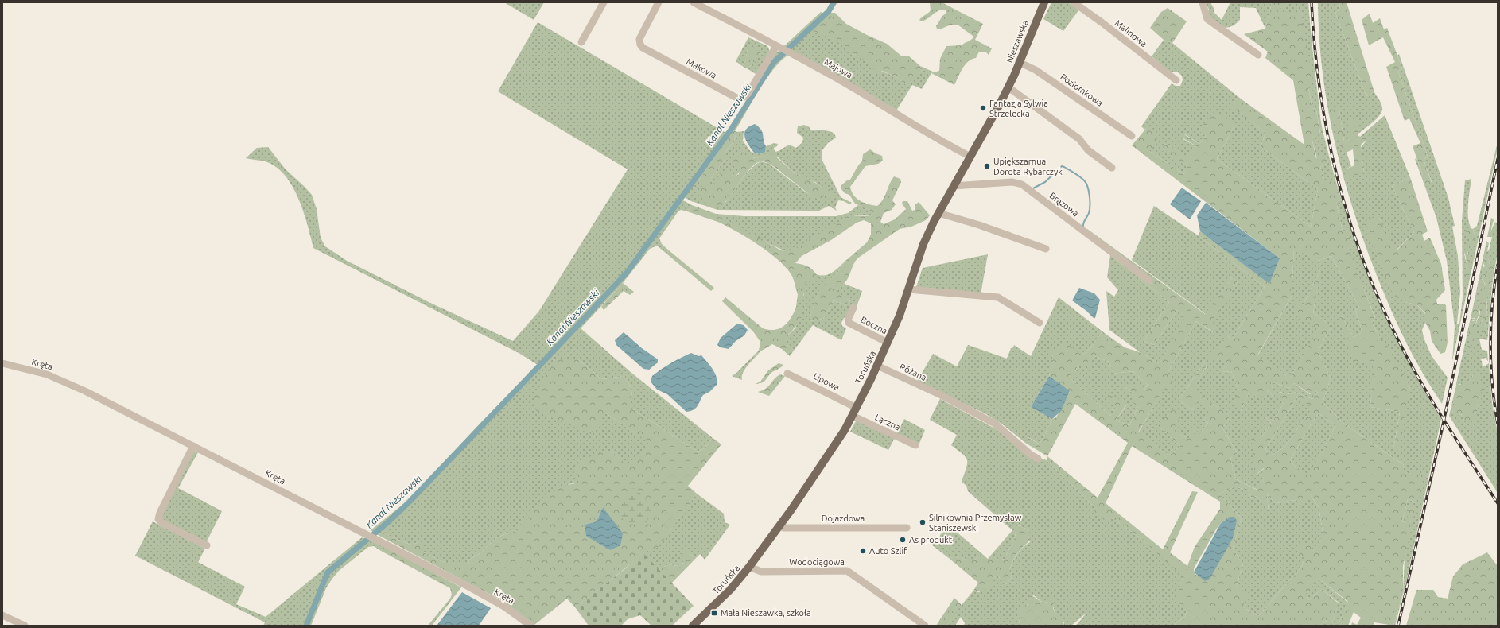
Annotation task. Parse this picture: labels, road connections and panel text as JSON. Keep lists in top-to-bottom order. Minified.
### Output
{"streets":{"main road":["Nieszawska","Toruńska"],"street":["Malinowa","Makowa","Majowa","Poziomkowa","Brązowa","Boczna","Kręta","Różana","Lipowa","Łączna","Dojazdowa","Wodociągowa"]},"crossings":[["Nieszawska","Poziomkowa"],["Nieszawska","Toruńska"],["Makowa","Majowa"],["Majowa","Toruńska"],["Brązowa","Toruńska"],["Boczna","Toruńska"],["Toruńska","Różana"],["Toruńska","Lipowa"],["Toruńska","Łączna"],["Toruńska","Dojazdowa"],["Toruńska","Wodociągowa"]],"water":["Kanał Nieszawski"],"places":{"other":["Fantazja Sylwia Strzelecka","Upiększarnua Dorota Rybarczyk","Silnikownia Przemysław Staniszewski","As produkt","Auto Szlif"],"transit":["Mała Nieszawka, szkoła"]}}
